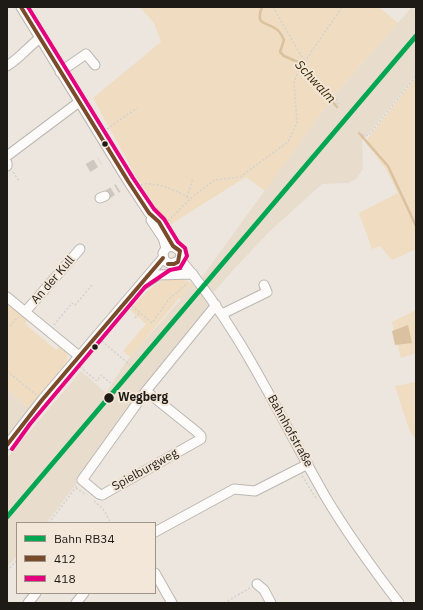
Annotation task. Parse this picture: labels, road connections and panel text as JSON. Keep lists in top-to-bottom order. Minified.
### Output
{"streets":{"street":["An der Kull","Bahnhofstraße","Spielburgweg"]},"crossings":[["Bahnhofstraße","Spielburgweg"]],"water":["Schwalm"],"places":["Wegberg"],"lines":["transit line 412","transit line 418","rail line RB34"],"legend":["Bahn RB34","412","418"]}
